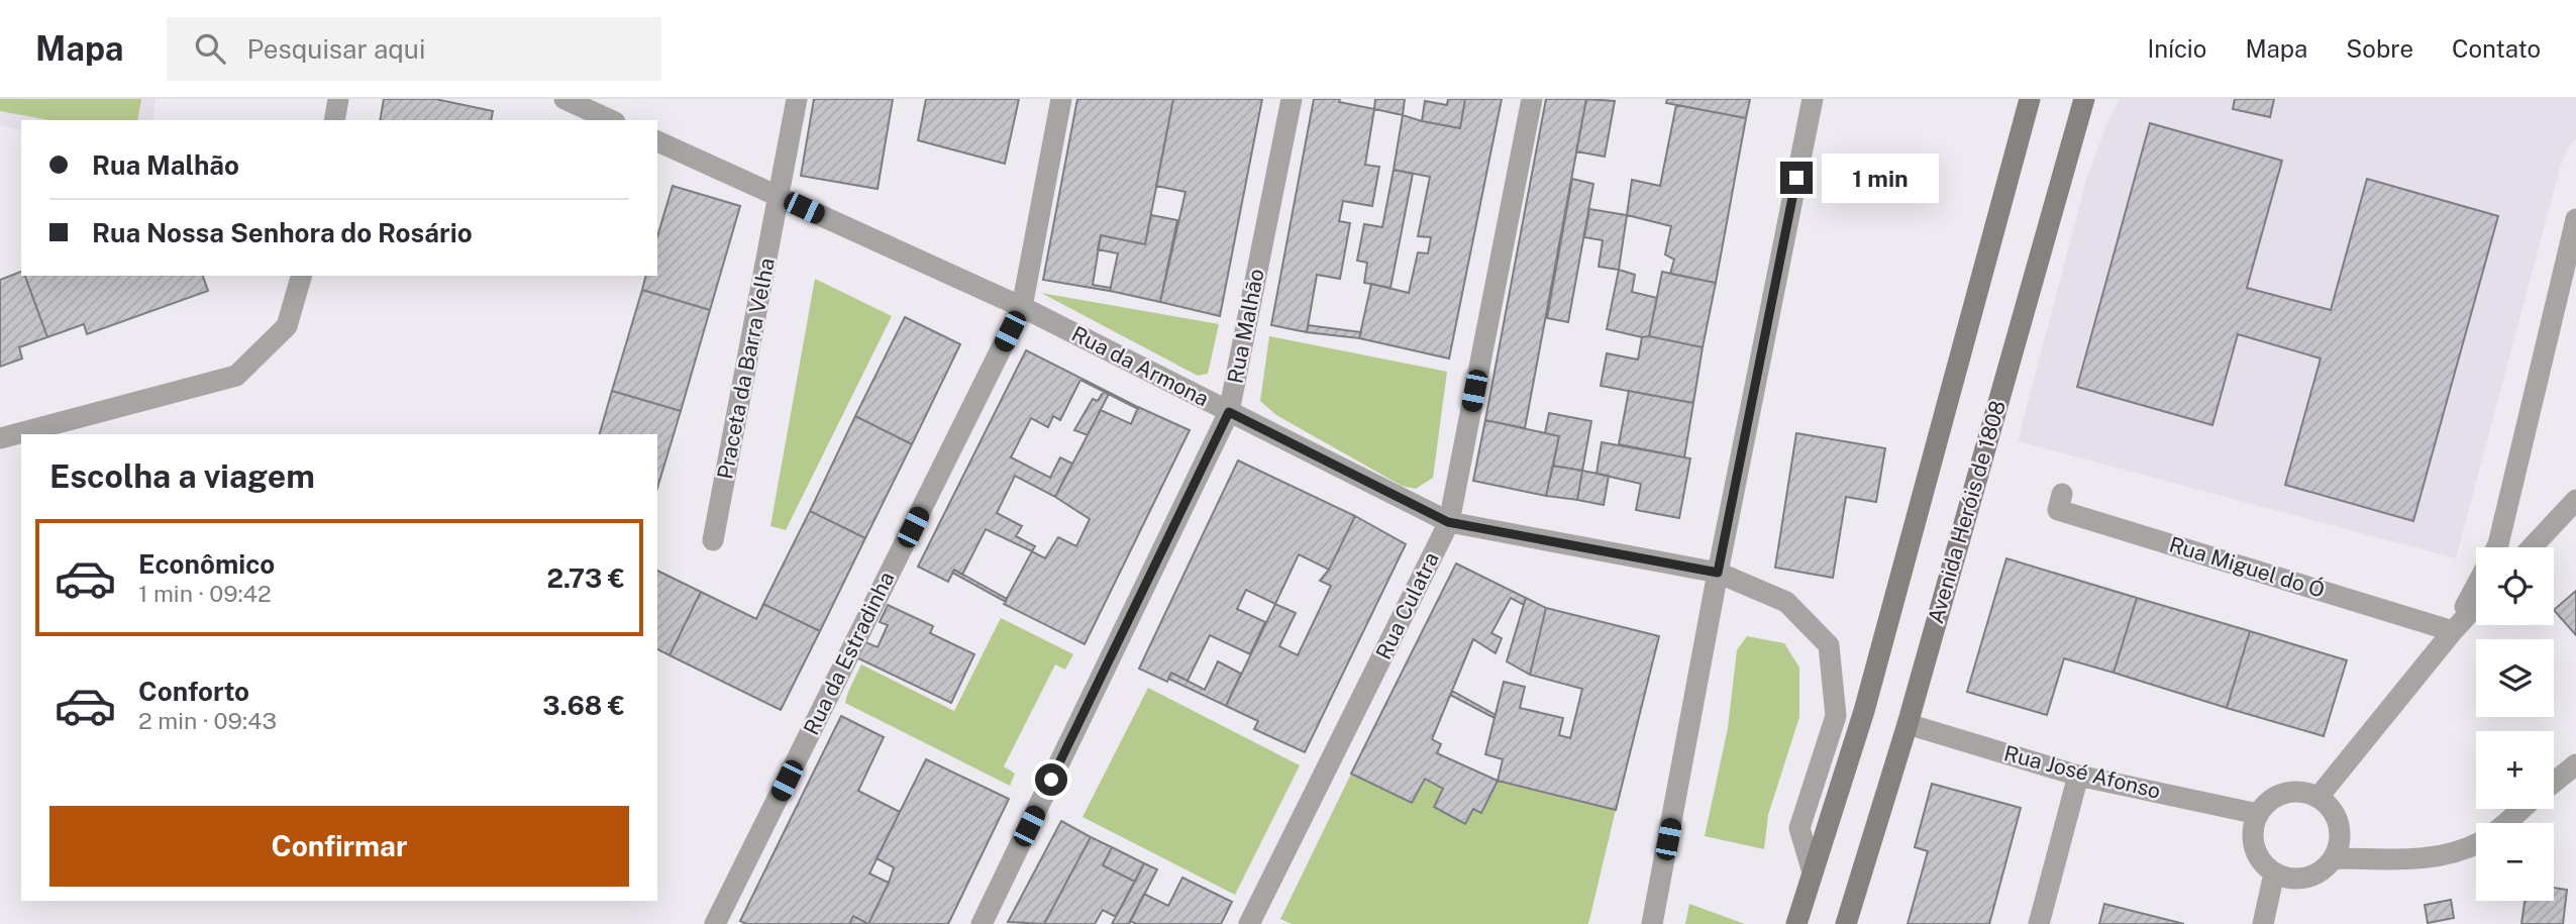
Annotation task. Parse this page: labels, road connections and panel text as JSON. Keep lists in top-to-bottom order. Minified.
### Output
{"streets":{"main road":["Avenida Heróis de 1808"],"street":["Rua Malhão","Rua da Armona","Praceta da Barra Velha","Rua Miguel do Ó","Rua Culatra","Rua da Estradinha","Rua José Afonso"]},"crossings":[["Rua Malhão","Rua da Armona"],["Rua da Armona","Praceta da Barra Velha"],["Rua da Armona","Rua Culatra"],["Rua da Armona","Rua da Estradinha"],["Avenida Heróis de 1808","Rua José Afonso"]],"page":{"header":"Mapa","search":"Pesquisar aqui","nav":["Início","Mapa","Sobre","Contato"],"banner":["Rua Malhão","Rua Nossa Senhora do Rosário"],"bubble":"1 min","heading":"Escolha a viagem","list":[{"name":"Econômico","note":"1 min · 09:42","value":"2.73 €"},{"name":"Conforto","note":"2 min · 09:43","value":"3.68 €"}],"map_buttons":["+","−"],"buttons":"Confirmar"}}
